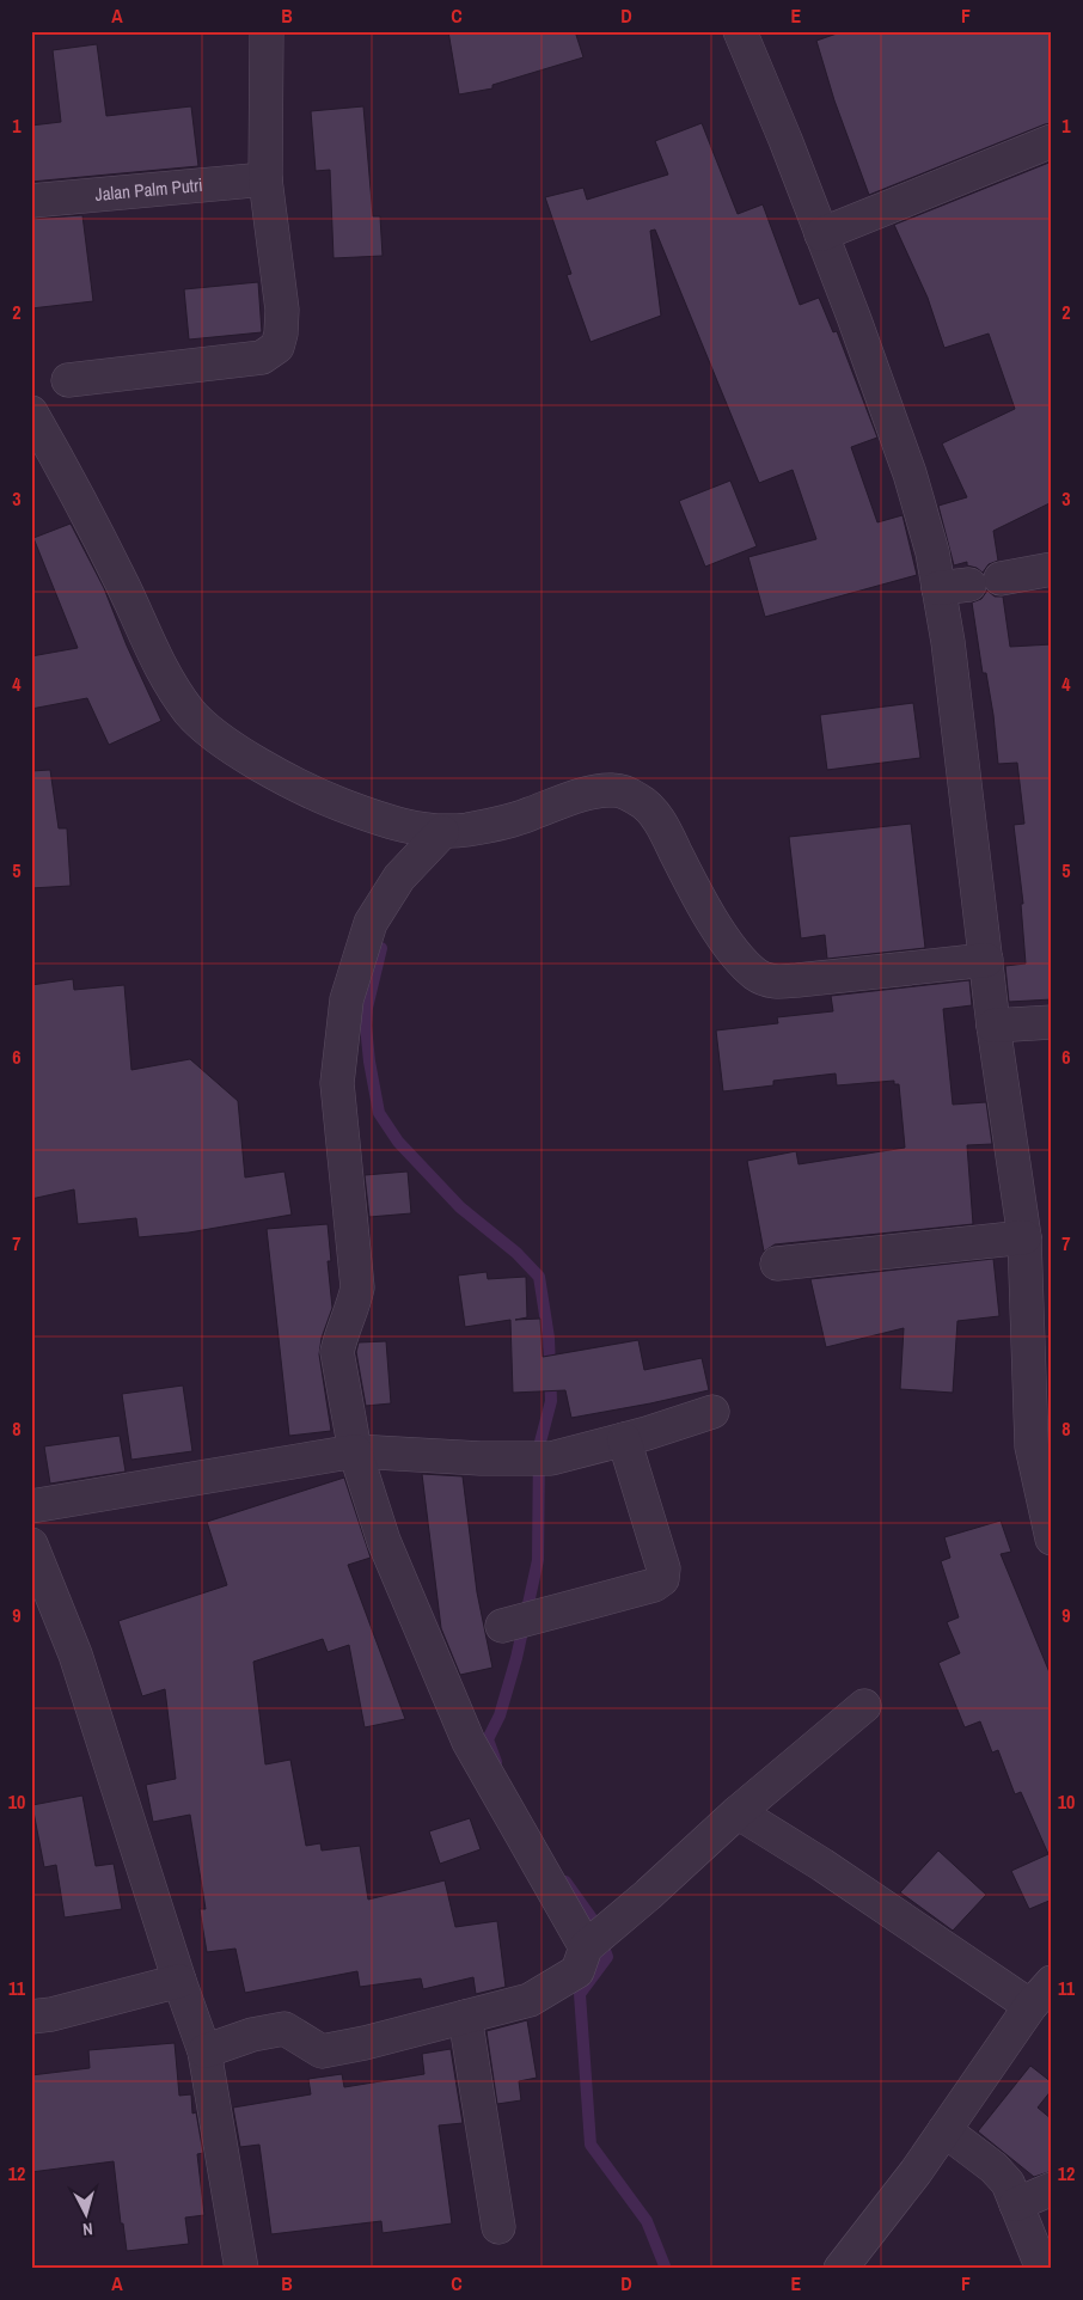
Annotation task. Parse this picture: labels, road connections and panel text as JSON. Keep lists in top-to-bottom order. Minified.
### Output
{"streets":{"street":["Jalan Palm Putri"]},"north":"bottom","grid":{"columns":["A","B","C","D","E","F"],"rows":["1","2","3","4","5","6","7","8","9","10","11","12"]}}
